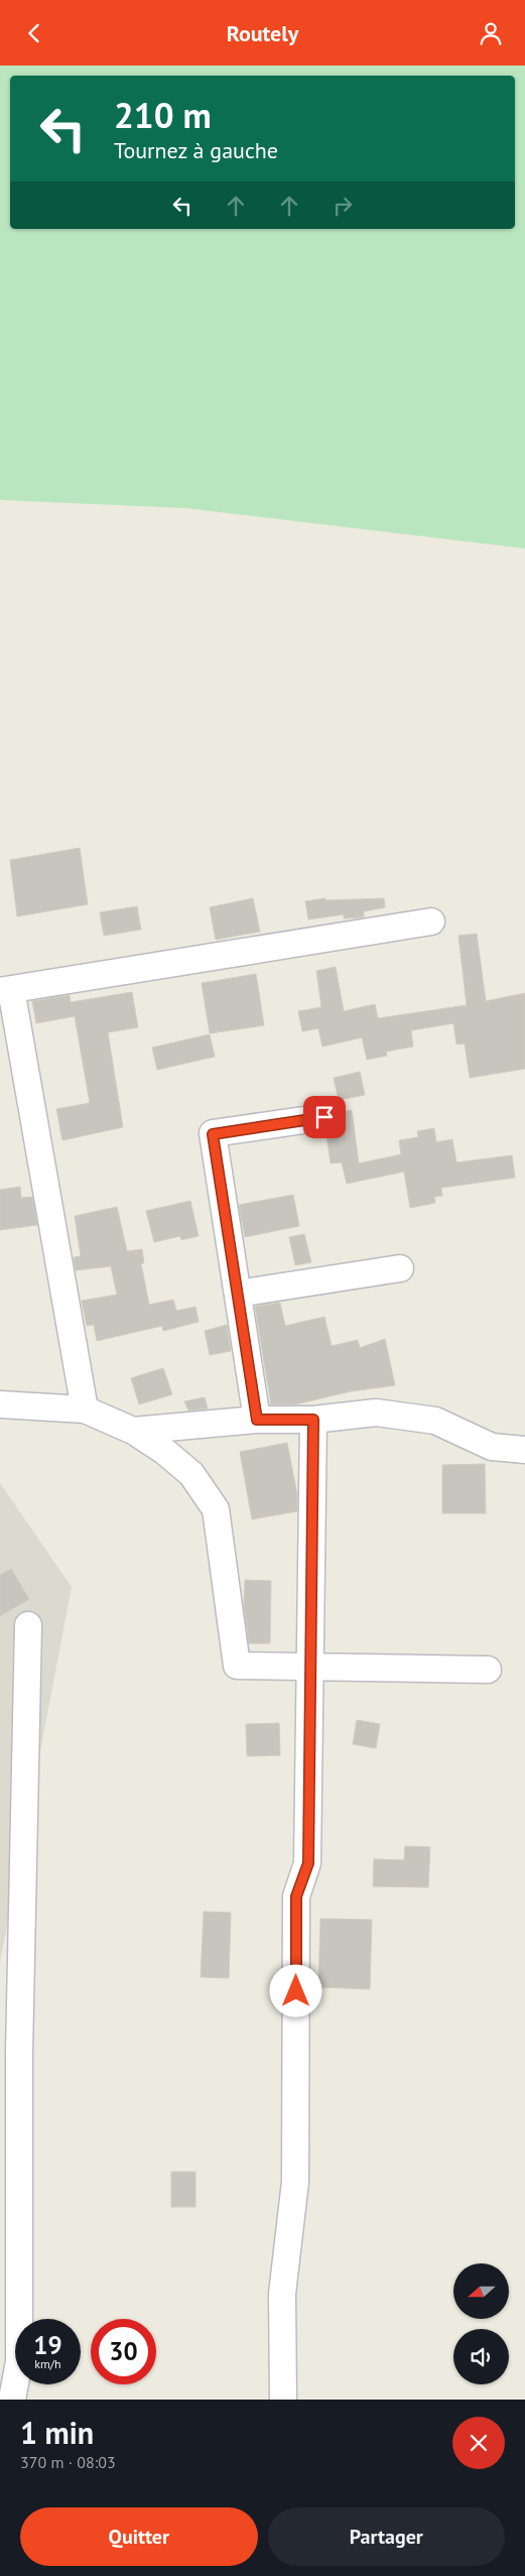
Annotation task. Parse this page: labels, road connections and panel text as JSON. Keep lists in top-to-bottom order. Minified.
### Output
{"north":"left","page":{"header":"Routely","turn":["210 m","Tournez à gauche"],"speed":"19 km/h","limit":"30","heading":["1 min","370 m · 08:03"],"buttons":["Quitter","Partager"]}}
